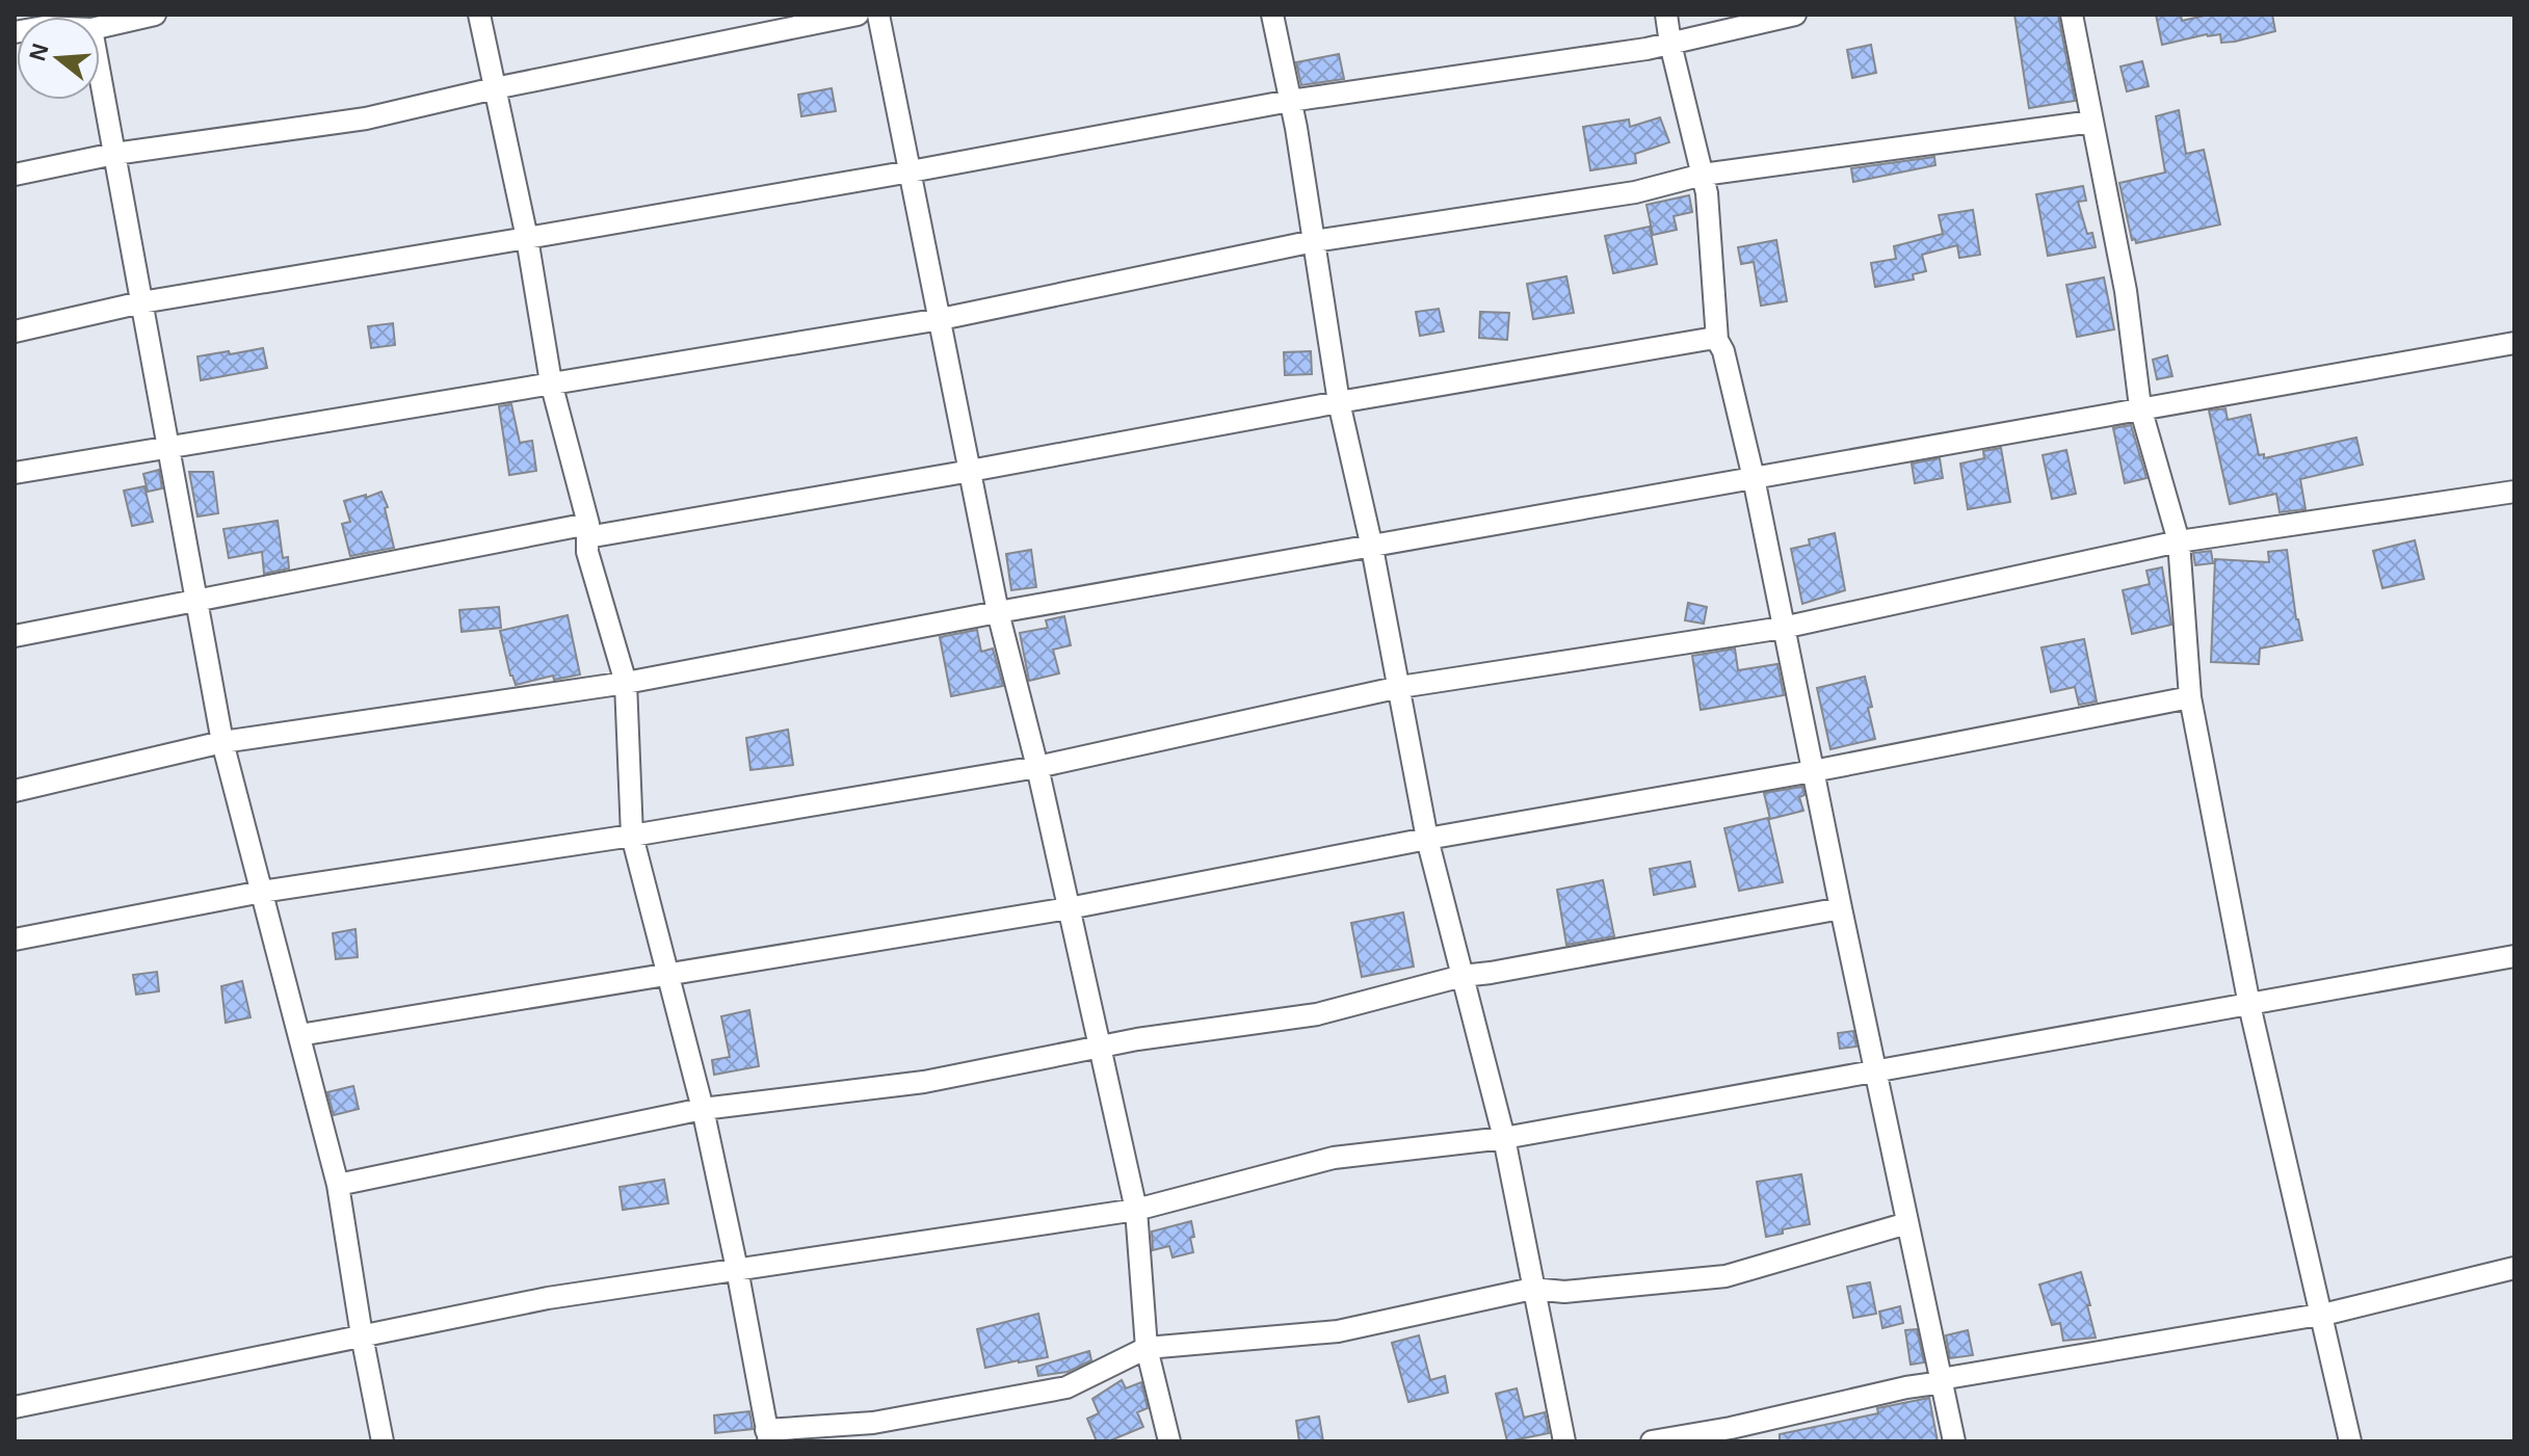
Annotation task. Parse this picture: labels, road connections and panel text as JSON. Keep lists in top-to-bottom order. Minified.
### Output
{"north":"left"}
